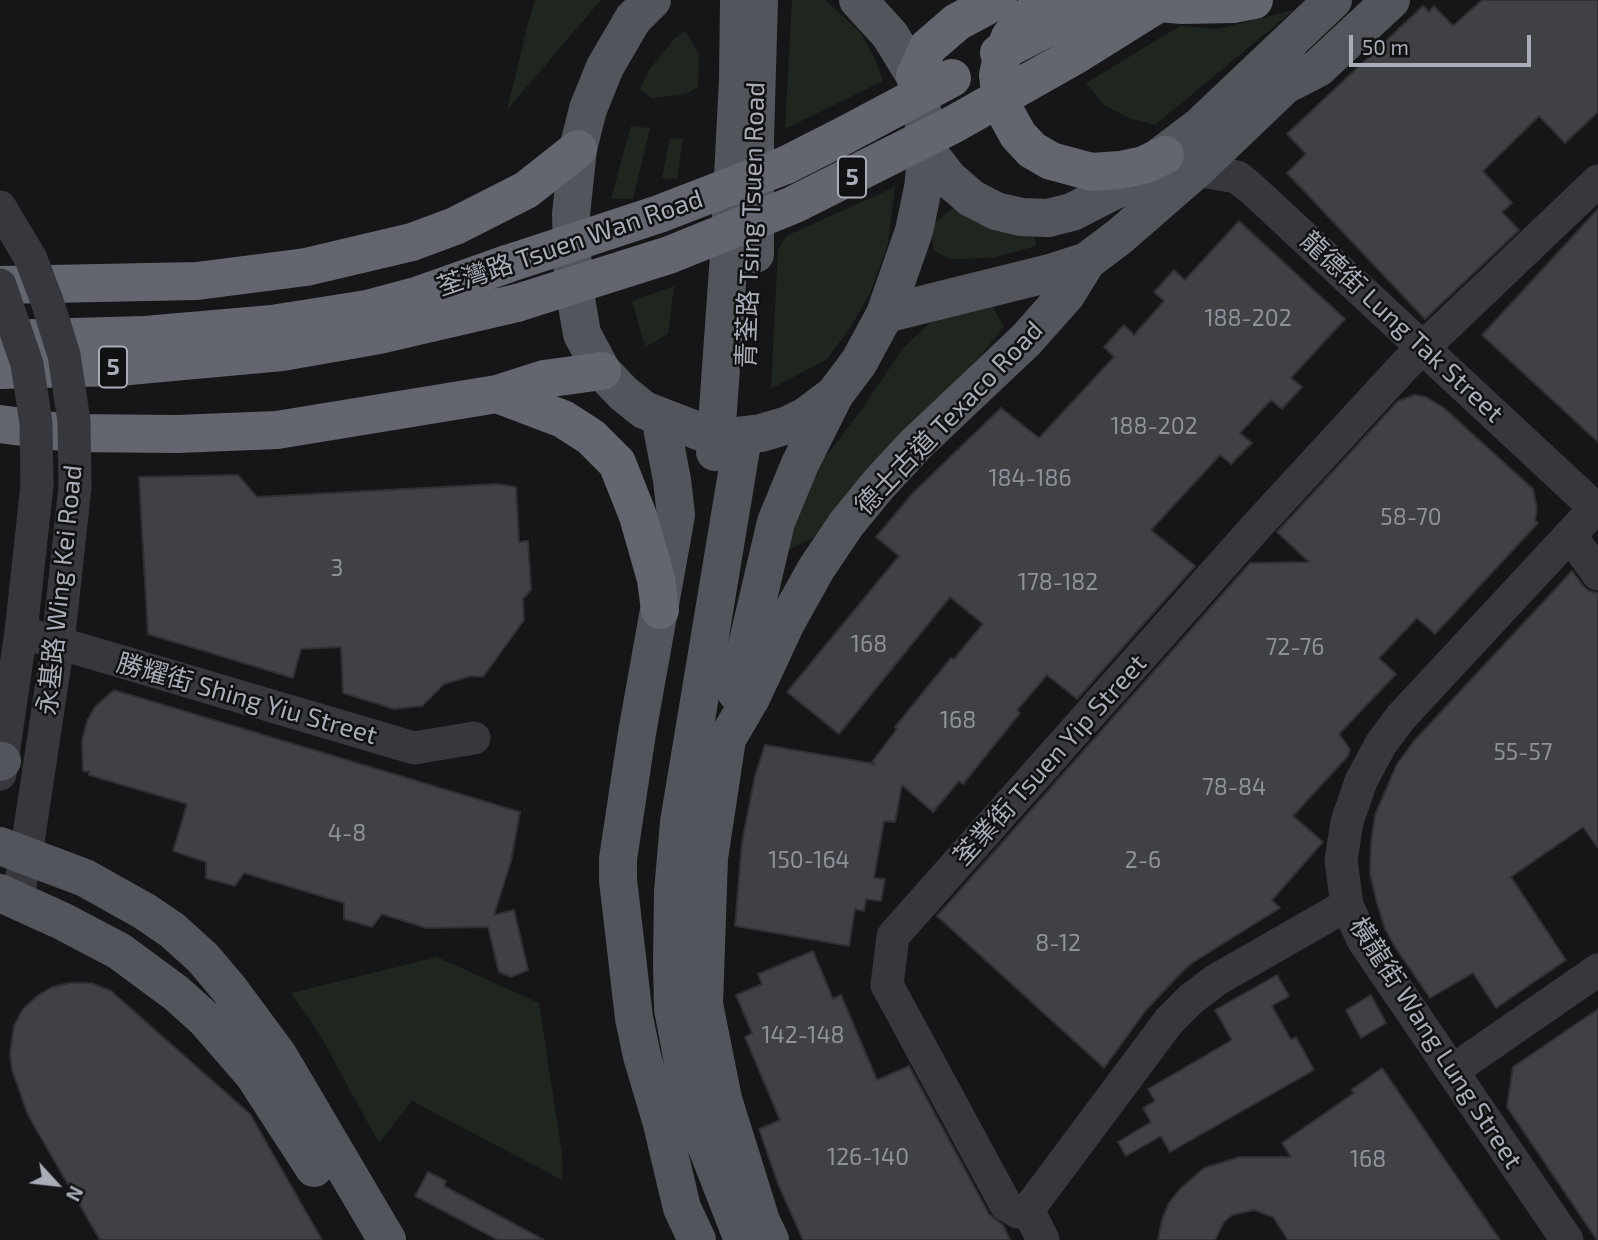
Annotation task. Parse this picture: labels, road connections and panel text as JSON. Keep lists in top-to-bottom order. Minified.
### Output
{"streets":{"highway":["5","荃灣路 Tsuen Wan Road"],"main road":["青荃路 Tsing Tsuen Road","德士古道 Texaco Road"],"street":["龍德街 Lung Tak Street","永基路 Wing Kei Road","勝耀街 Shing Yiu Street","荃業街 Tsuen Yip Street","橫龍街 Wang Lung Street"]},"crossings":[["龍德街 Lung Tak Street","德士古道 Texaco Road"],["龍德街 Lung Tak Street","荃業街 Tsuen Yip Street"],["龍德街 Lung Tak Street","橫龍街 Wang Lung Street"],["永基路 Wing Kei Road","勝耀街 Shing Yiu Street"]],"house_numbers":["188-202","188-202","184-186","58-70","3","178-182","168","72-76","168","55-57","78-84","4-8","150-164","2-6","8-12","142-148","126-140","168"],"scale_bar":"50 m","north":"bottom right"}
